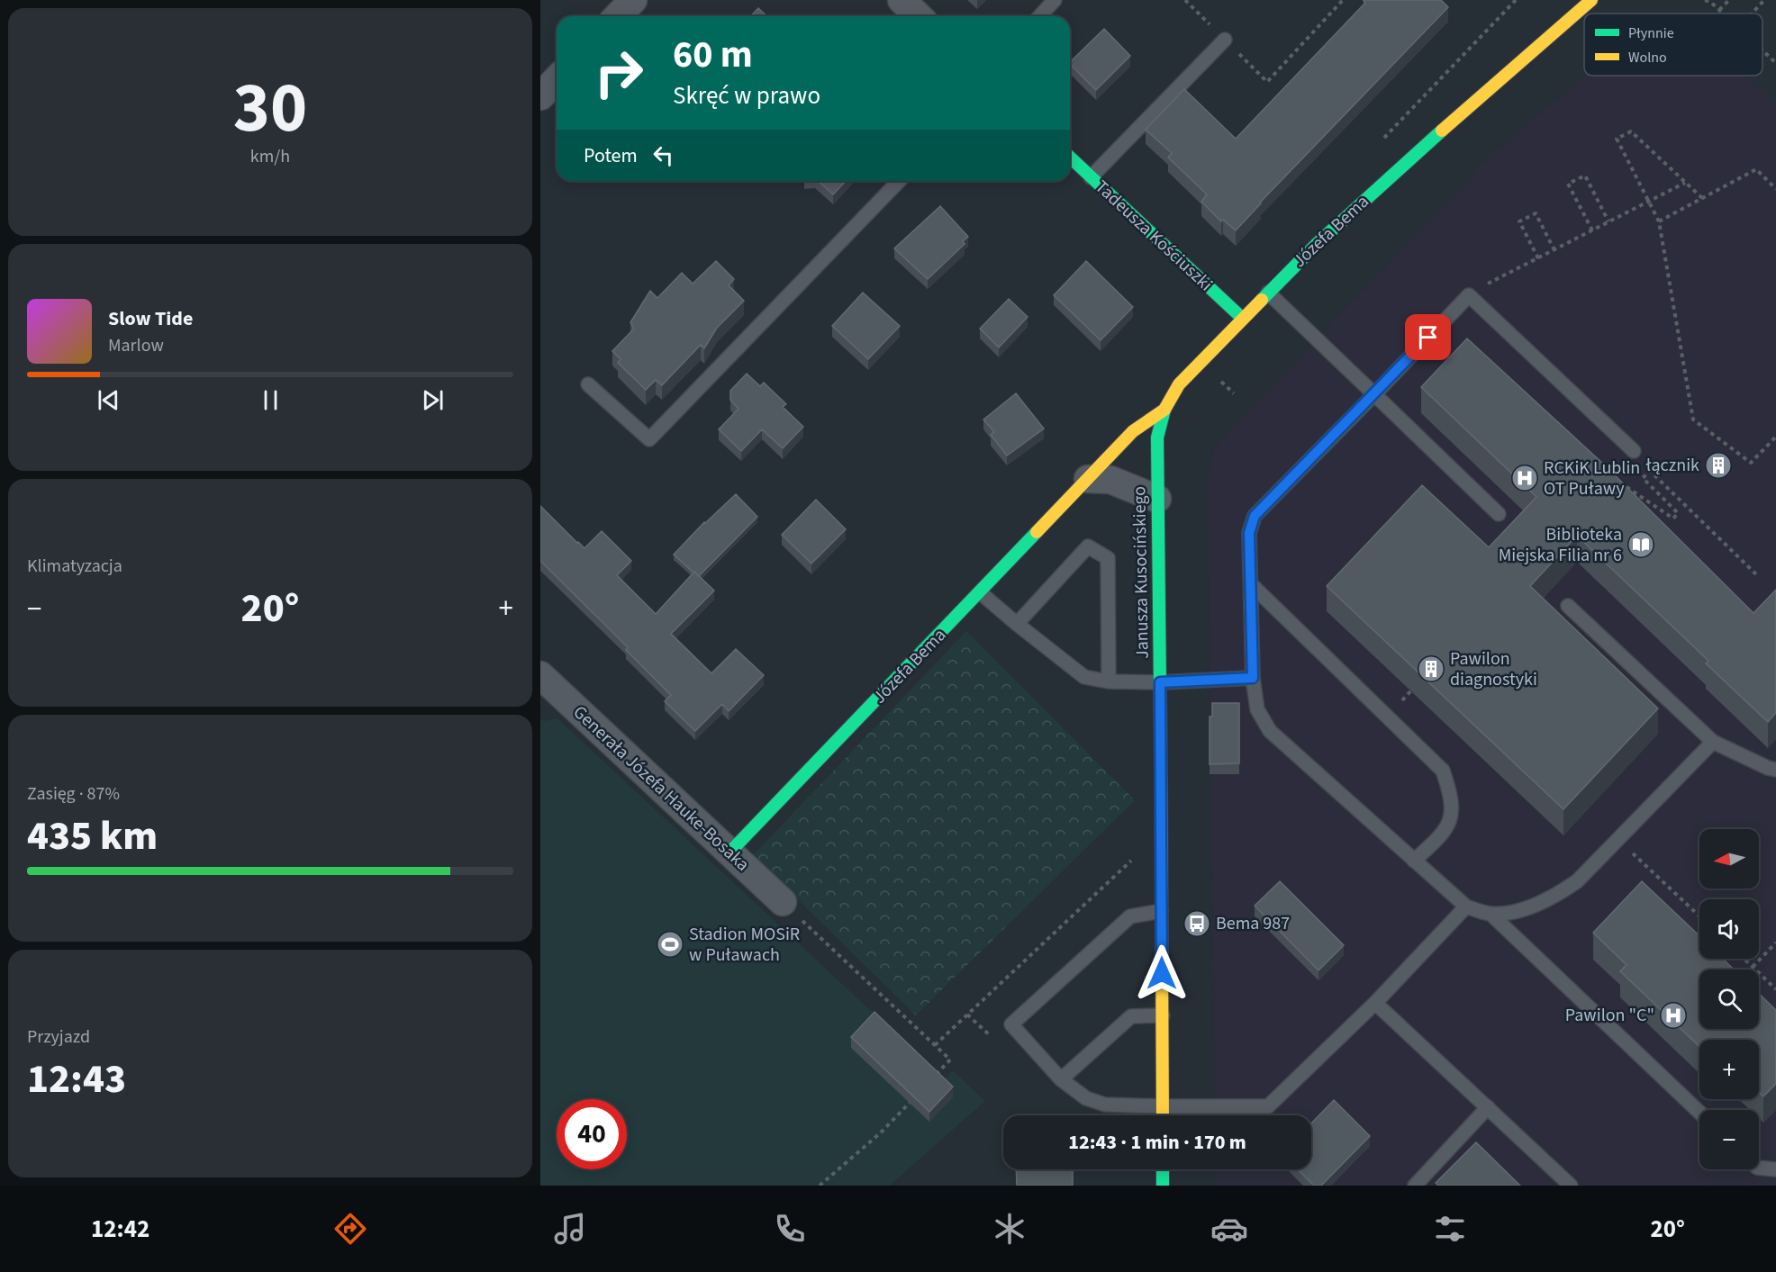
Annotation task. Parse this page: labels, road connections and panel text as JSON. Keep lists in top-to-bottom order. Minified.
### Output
{"streets":{"street":["Józefa Bema","Tadeusza Kościuszki","Janusza Kusocińskiego","Generała Józefa Hauke-Bosaka"]},"crossings":[["Józefa Bema","Tadeusza Kościuszki"],["Józefa Bema","Janusza Kusocińskiego"],["Józefa Bema","Generała Józefa Hauke-Bosaka"]],"places":{"building":["łącznik","Pawilon diagnostyki"],"hospital":["RCKiK Lublin OT Puławy","Pawilon \"C\""],"library":["Biblioteka Miejska Filia nr 6"],"bus stop":["Bema 987"],"sports":["Stadion MOSiR w Puławach"]},"legend":["Płynnie","Wolno"],"north":"left","page":{"tile":[["30","km/h"],"Klimatyzacja",["Zasięg · 87%","435 km"],["Przyjazd","12:43"]],"turn":["60 m","Skręć w prawo"],"then":"Potem","song":["Slow Tide","Marlow"],"heat":["−","20°","+"],"map_buttons":["+","−"],"limit":"40","trip":"12:43 · 1 min · 170 m","tabs":["12:42","20°"]}}
